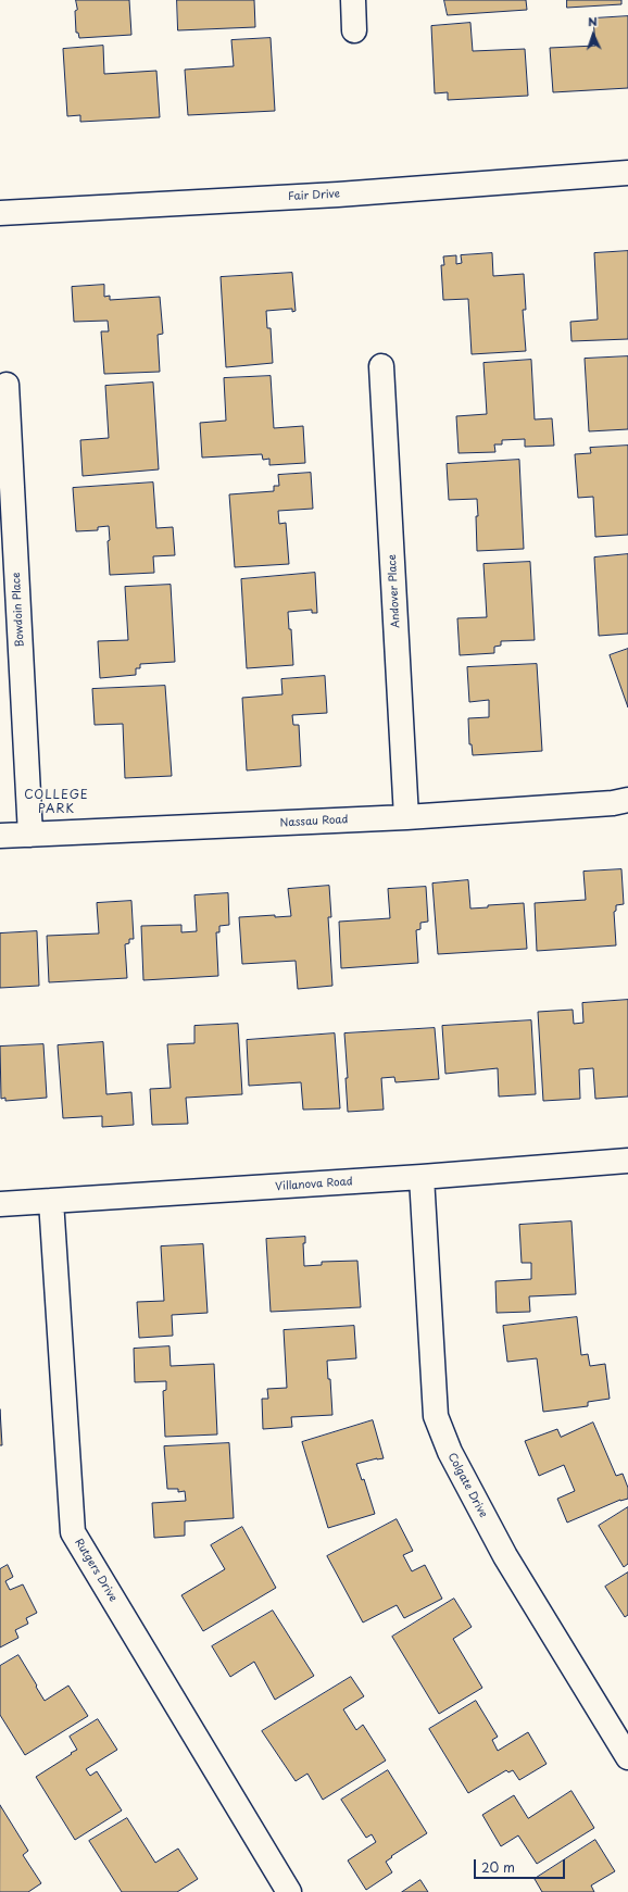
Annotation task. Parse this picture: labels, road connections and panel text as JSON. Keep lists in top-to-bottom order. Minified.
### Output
{"streets":{"street":["Fair Drive","Andover Place","Bowdoin Place","Nassau Road","Villanova Road","Colgate Drive","Rutgers Drive"]},"crossings":[["Andover Place","Nassau Road"],["Bowdoin Place","Nassau Road"],["Villanova Road","Colgate Drive"],["Villanova Road","Rutgers Drive"]],"districts":["COLLEGE PARK"],"scale_bar":"20 m","north":"top"}
